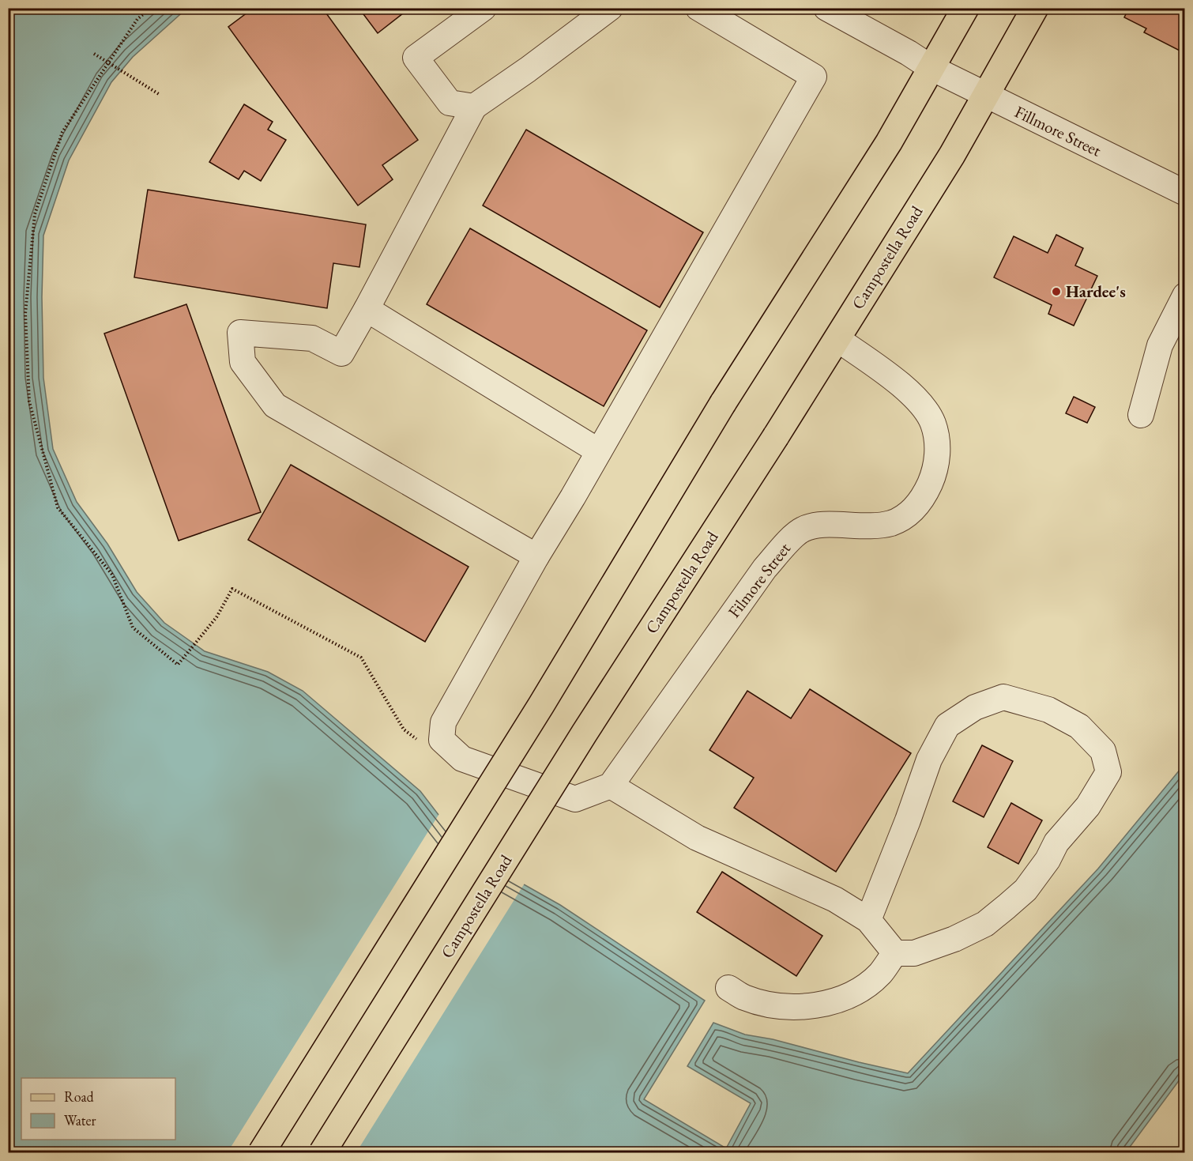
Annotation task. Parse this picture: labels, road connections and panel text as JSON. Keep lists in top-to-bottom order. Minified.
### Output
{"streets":{"main road":["Campostella Road"],"street":["Fillmore Street","Filmore Street"]},"crossings":[["Fillmore Street","Campostella Road"],["Campostella Road","Filmore Street"]],"places":["Hardee's"],"legend":["Road","Water"]}
